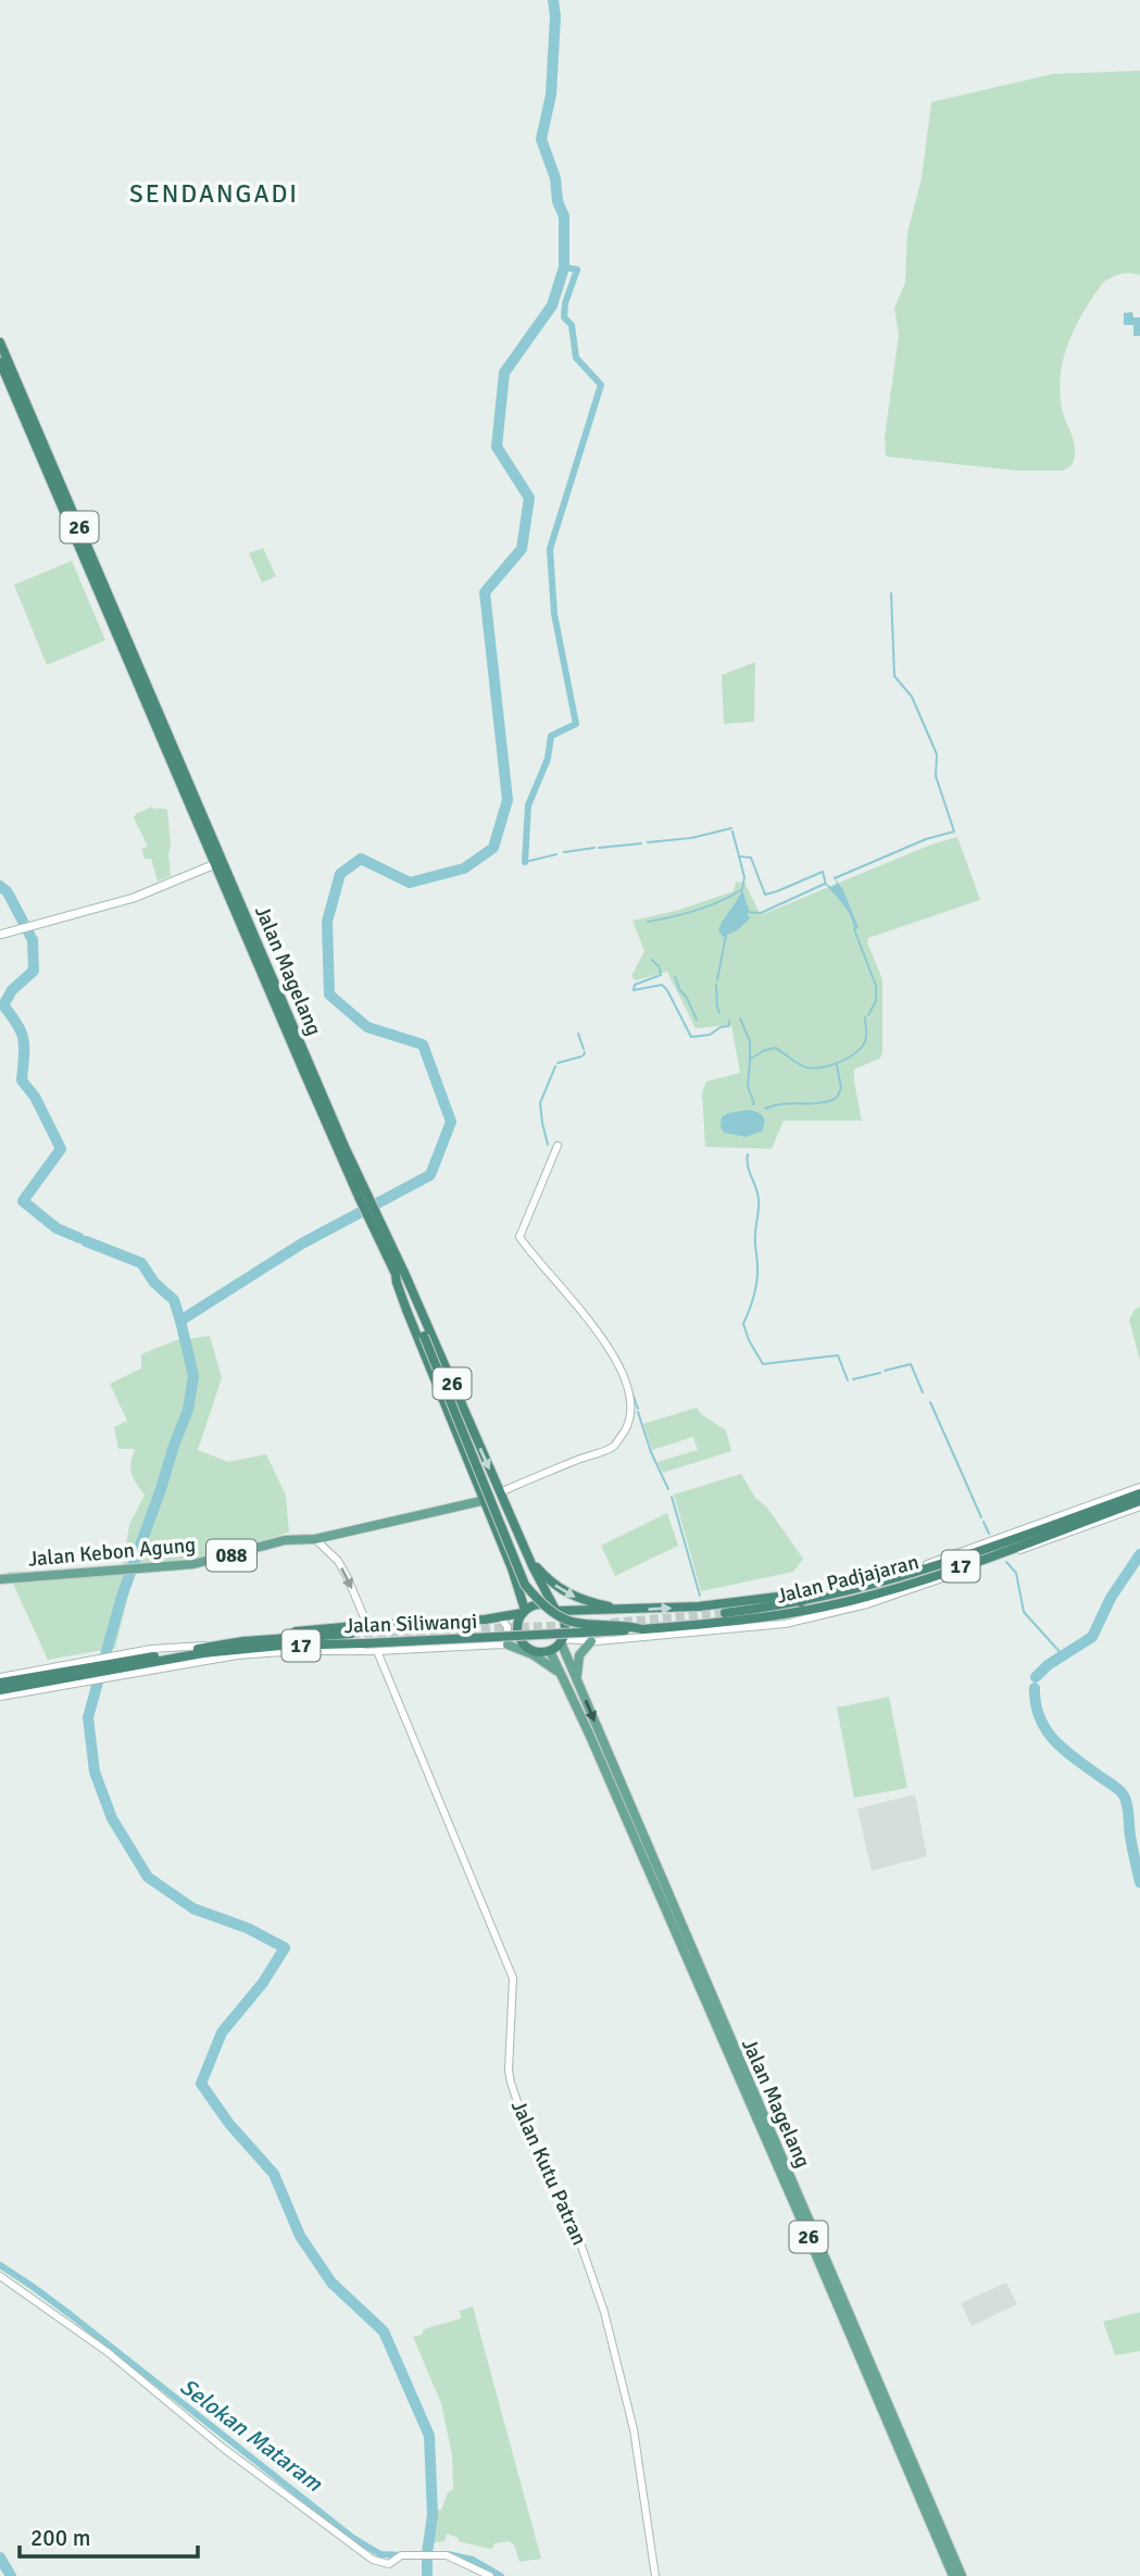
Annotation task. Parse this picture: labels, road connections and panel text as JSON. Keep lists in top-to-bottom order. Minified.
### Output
{"streets":{"highway":["26","Jalan Magelang","17","Jalan Padjajaran","Jalan Siliwangi"],"main road":["Jalan Kebon Agung","088"],"street":["Jalan Kutu Patran"]},"crossings":[["26","Jalan Magelang"],["26","17"],["Jalan Magelang","Jalan Kebon Agung"],["Jalan Magelang","17"],["17","Jalan Padjajaran"],["Jalan Padjajaran","Jalan Siliwangi"]],"districts":["SENDANGADI"],"water":["Selokan Mataram"],"scale_bar":"200 m"}
